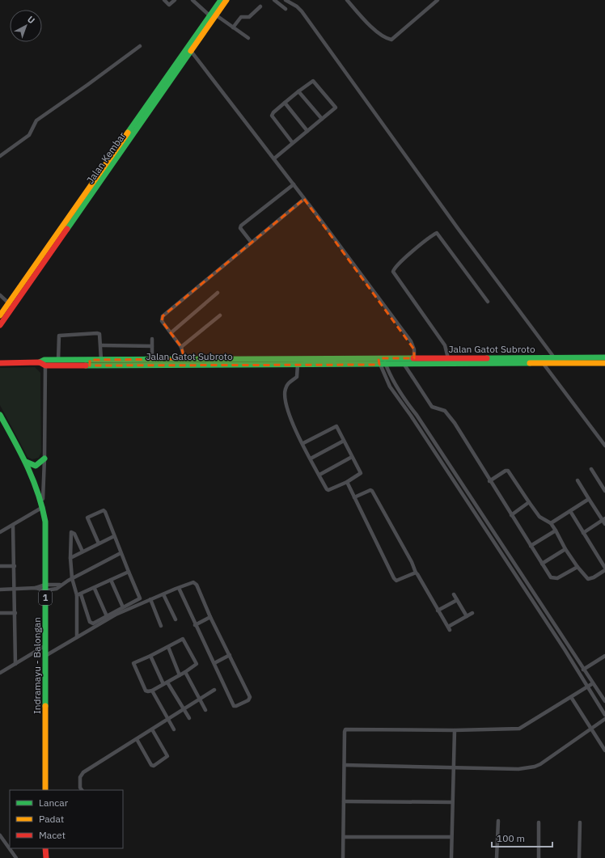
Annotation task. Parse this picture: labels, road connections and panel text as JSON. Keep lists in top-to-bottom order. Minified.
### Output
{"streets":{"main road":["Jalan Kembar","Jalan Gatot Subroto","1","Indramayu - Balongan"]},"legend":["Lancar","Padat","Macet"],"scale_bar":"100 m","north":"top right"}
